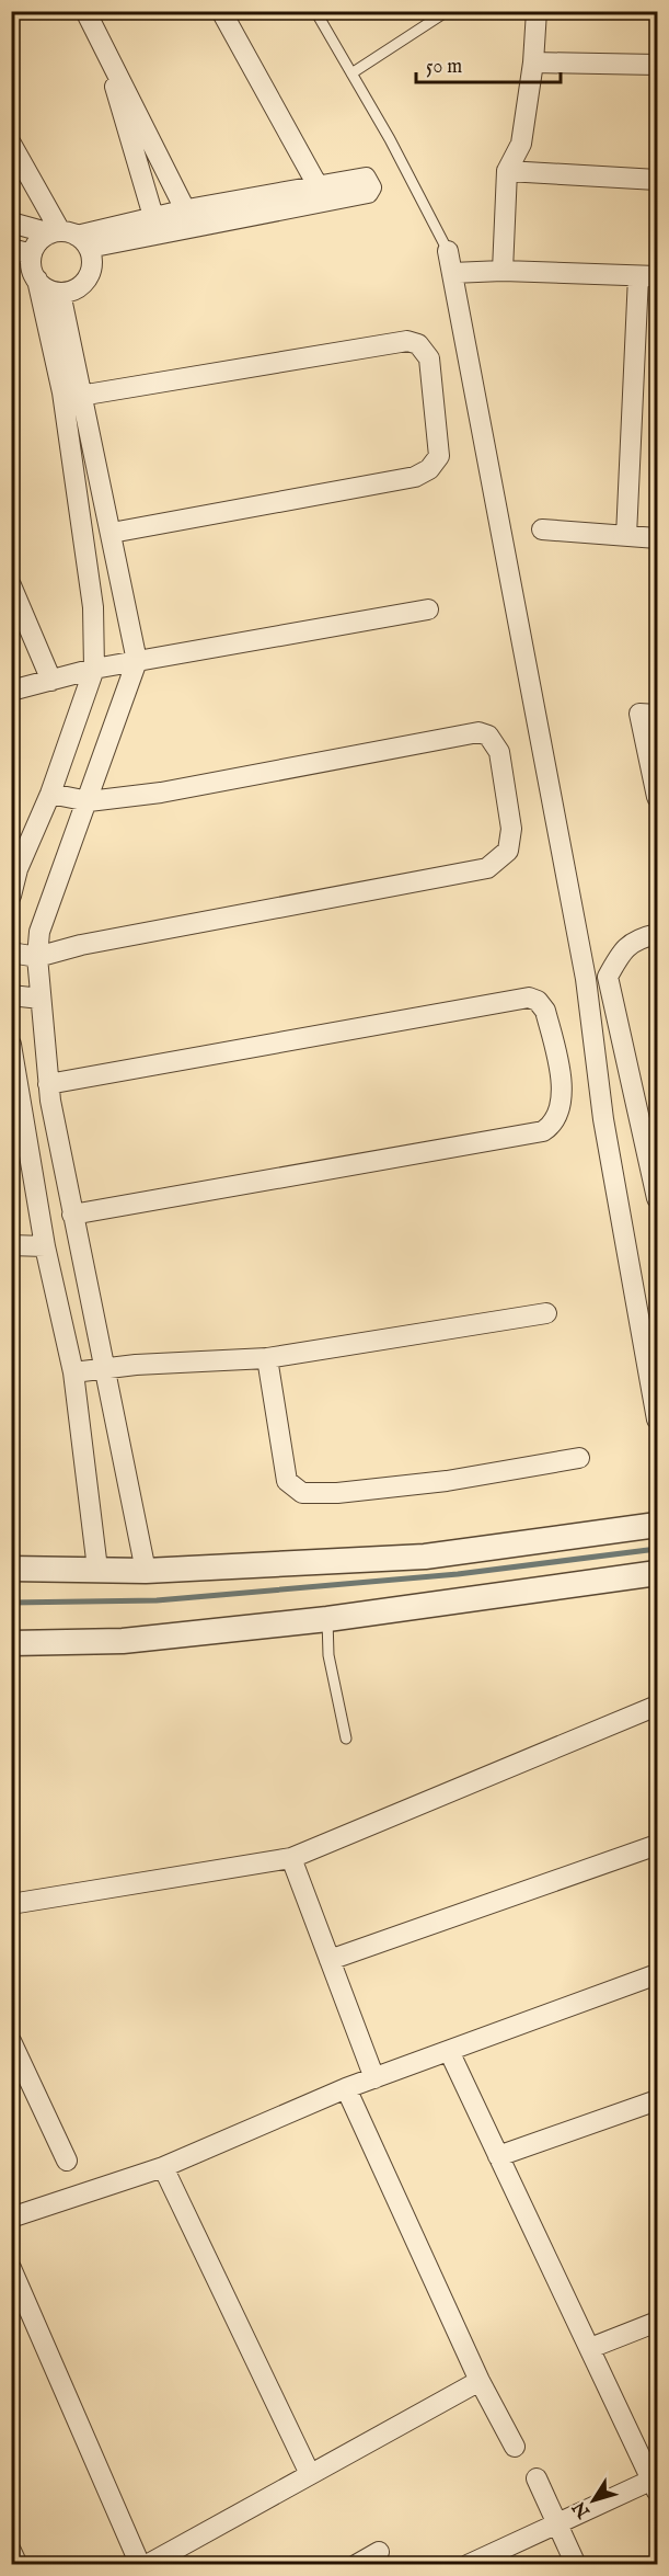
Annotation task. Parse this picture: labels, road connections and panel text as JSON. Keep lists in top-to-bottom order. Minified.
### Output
{"scale_bar":"50 m","north":"bottom left"}
